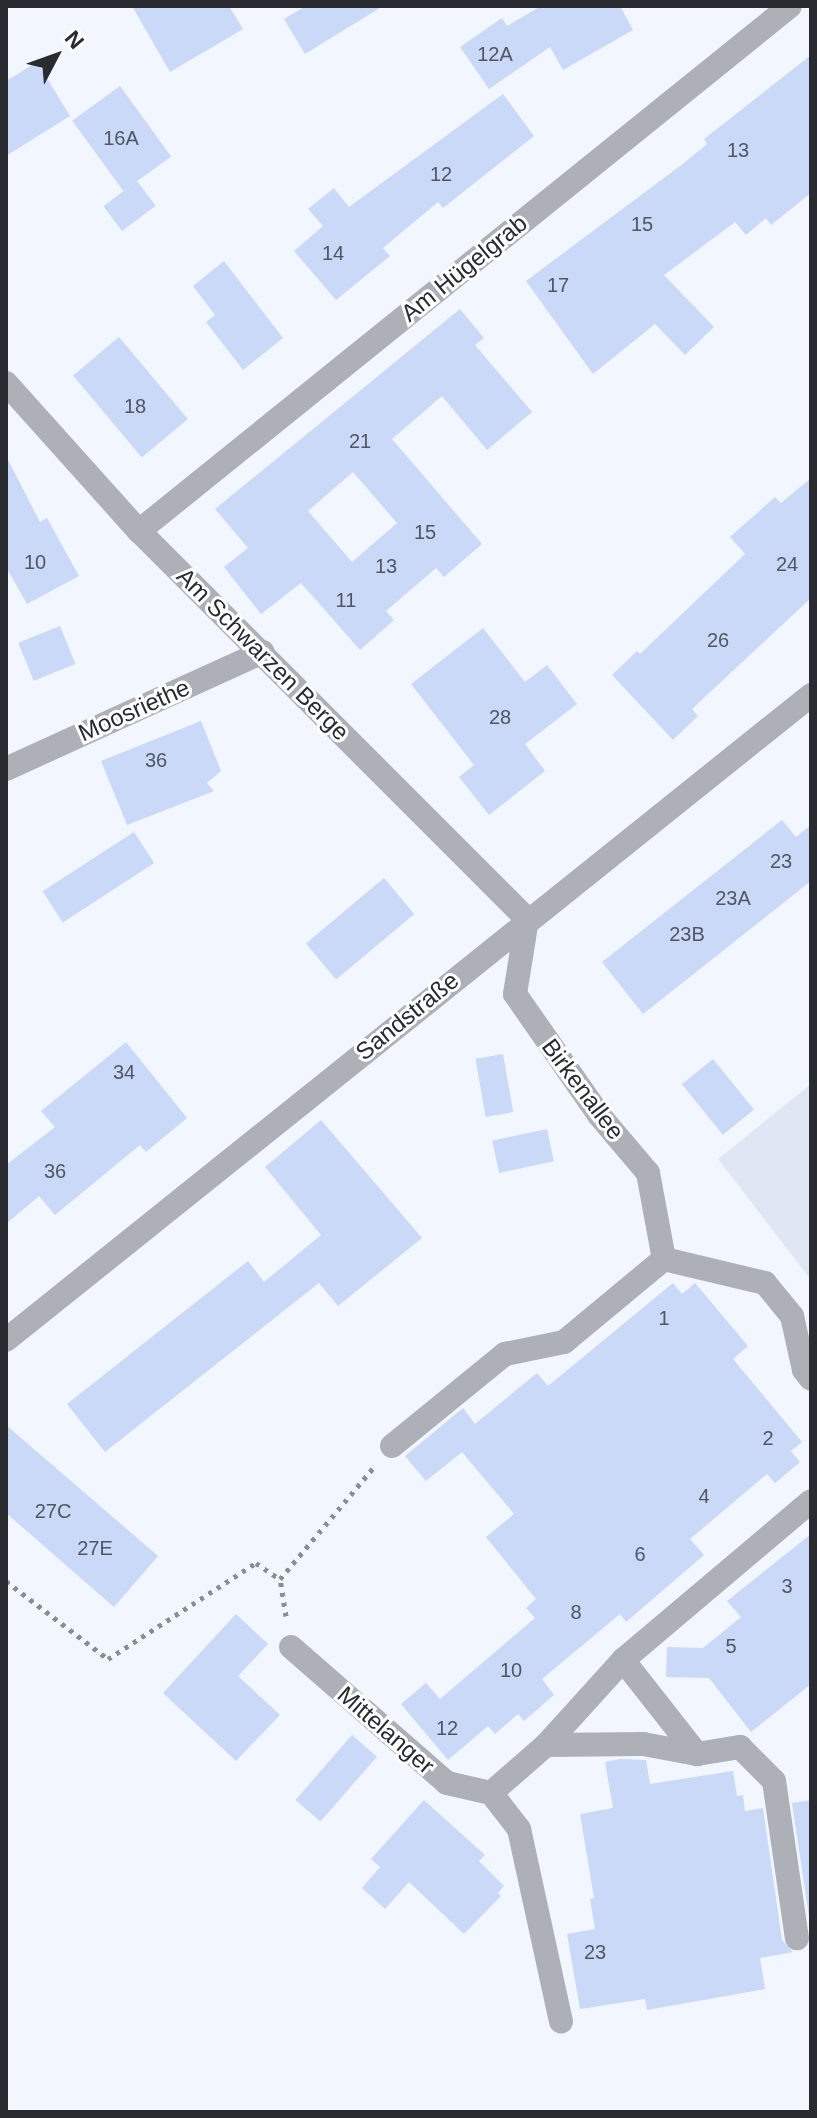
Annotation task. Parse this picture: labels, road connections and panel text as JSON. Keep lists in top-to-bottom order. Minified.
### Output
{"streets":{"street":["Am Hügelgrab","Am Schwarzen Berge","Moosriethe","Sandstraße","Birkenallee","Mittelanger"]},"crossings":[["Am Hügelgrab","Am Schwarzen Berge"],["Am Schwarzen Berge","Moosriethe"],["Am Schwarzen Berge","Sandstraße"],["Am Schwarzen Berge","Birkenallee"],["Sandstraße","Birkenallee"]],"house_numbers":["12A","16A","13","12","15","14","17","18","21","15","10","24","13","11","26","28","36","23","23A","23B","34","36","1","2","4","27C","27E","6","3","8","5","10","12","23"],"north":"top right"}
